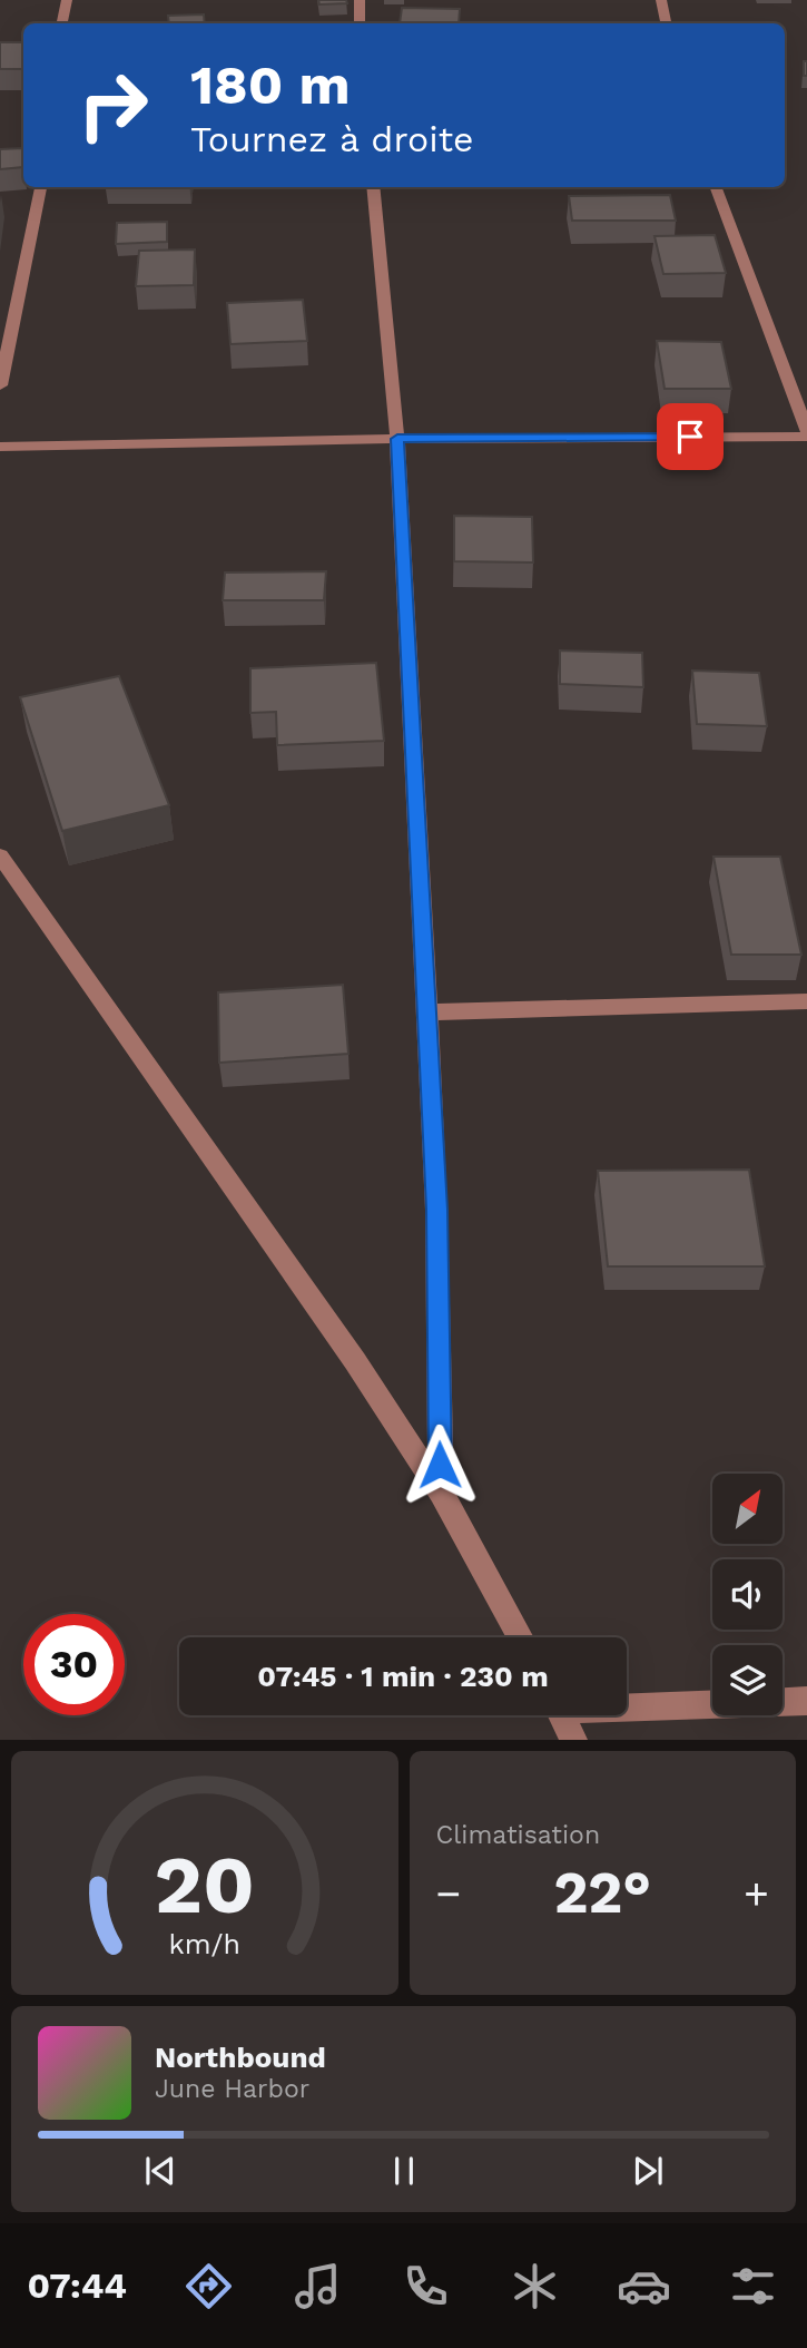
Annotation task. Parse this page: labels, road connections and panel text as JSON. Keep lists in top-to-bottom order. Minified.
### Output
{"north":"top right","page":{"turn":["180 m","Tournez à droite"],"limit":"30","trip":"07:45 · 1 min · 230 m","tile":"Climatisation","heat":["−","22°","+"],"song":["Northbound","June Harbor"],"tabs":"07:44","gauge":["20","km/h"]}}
